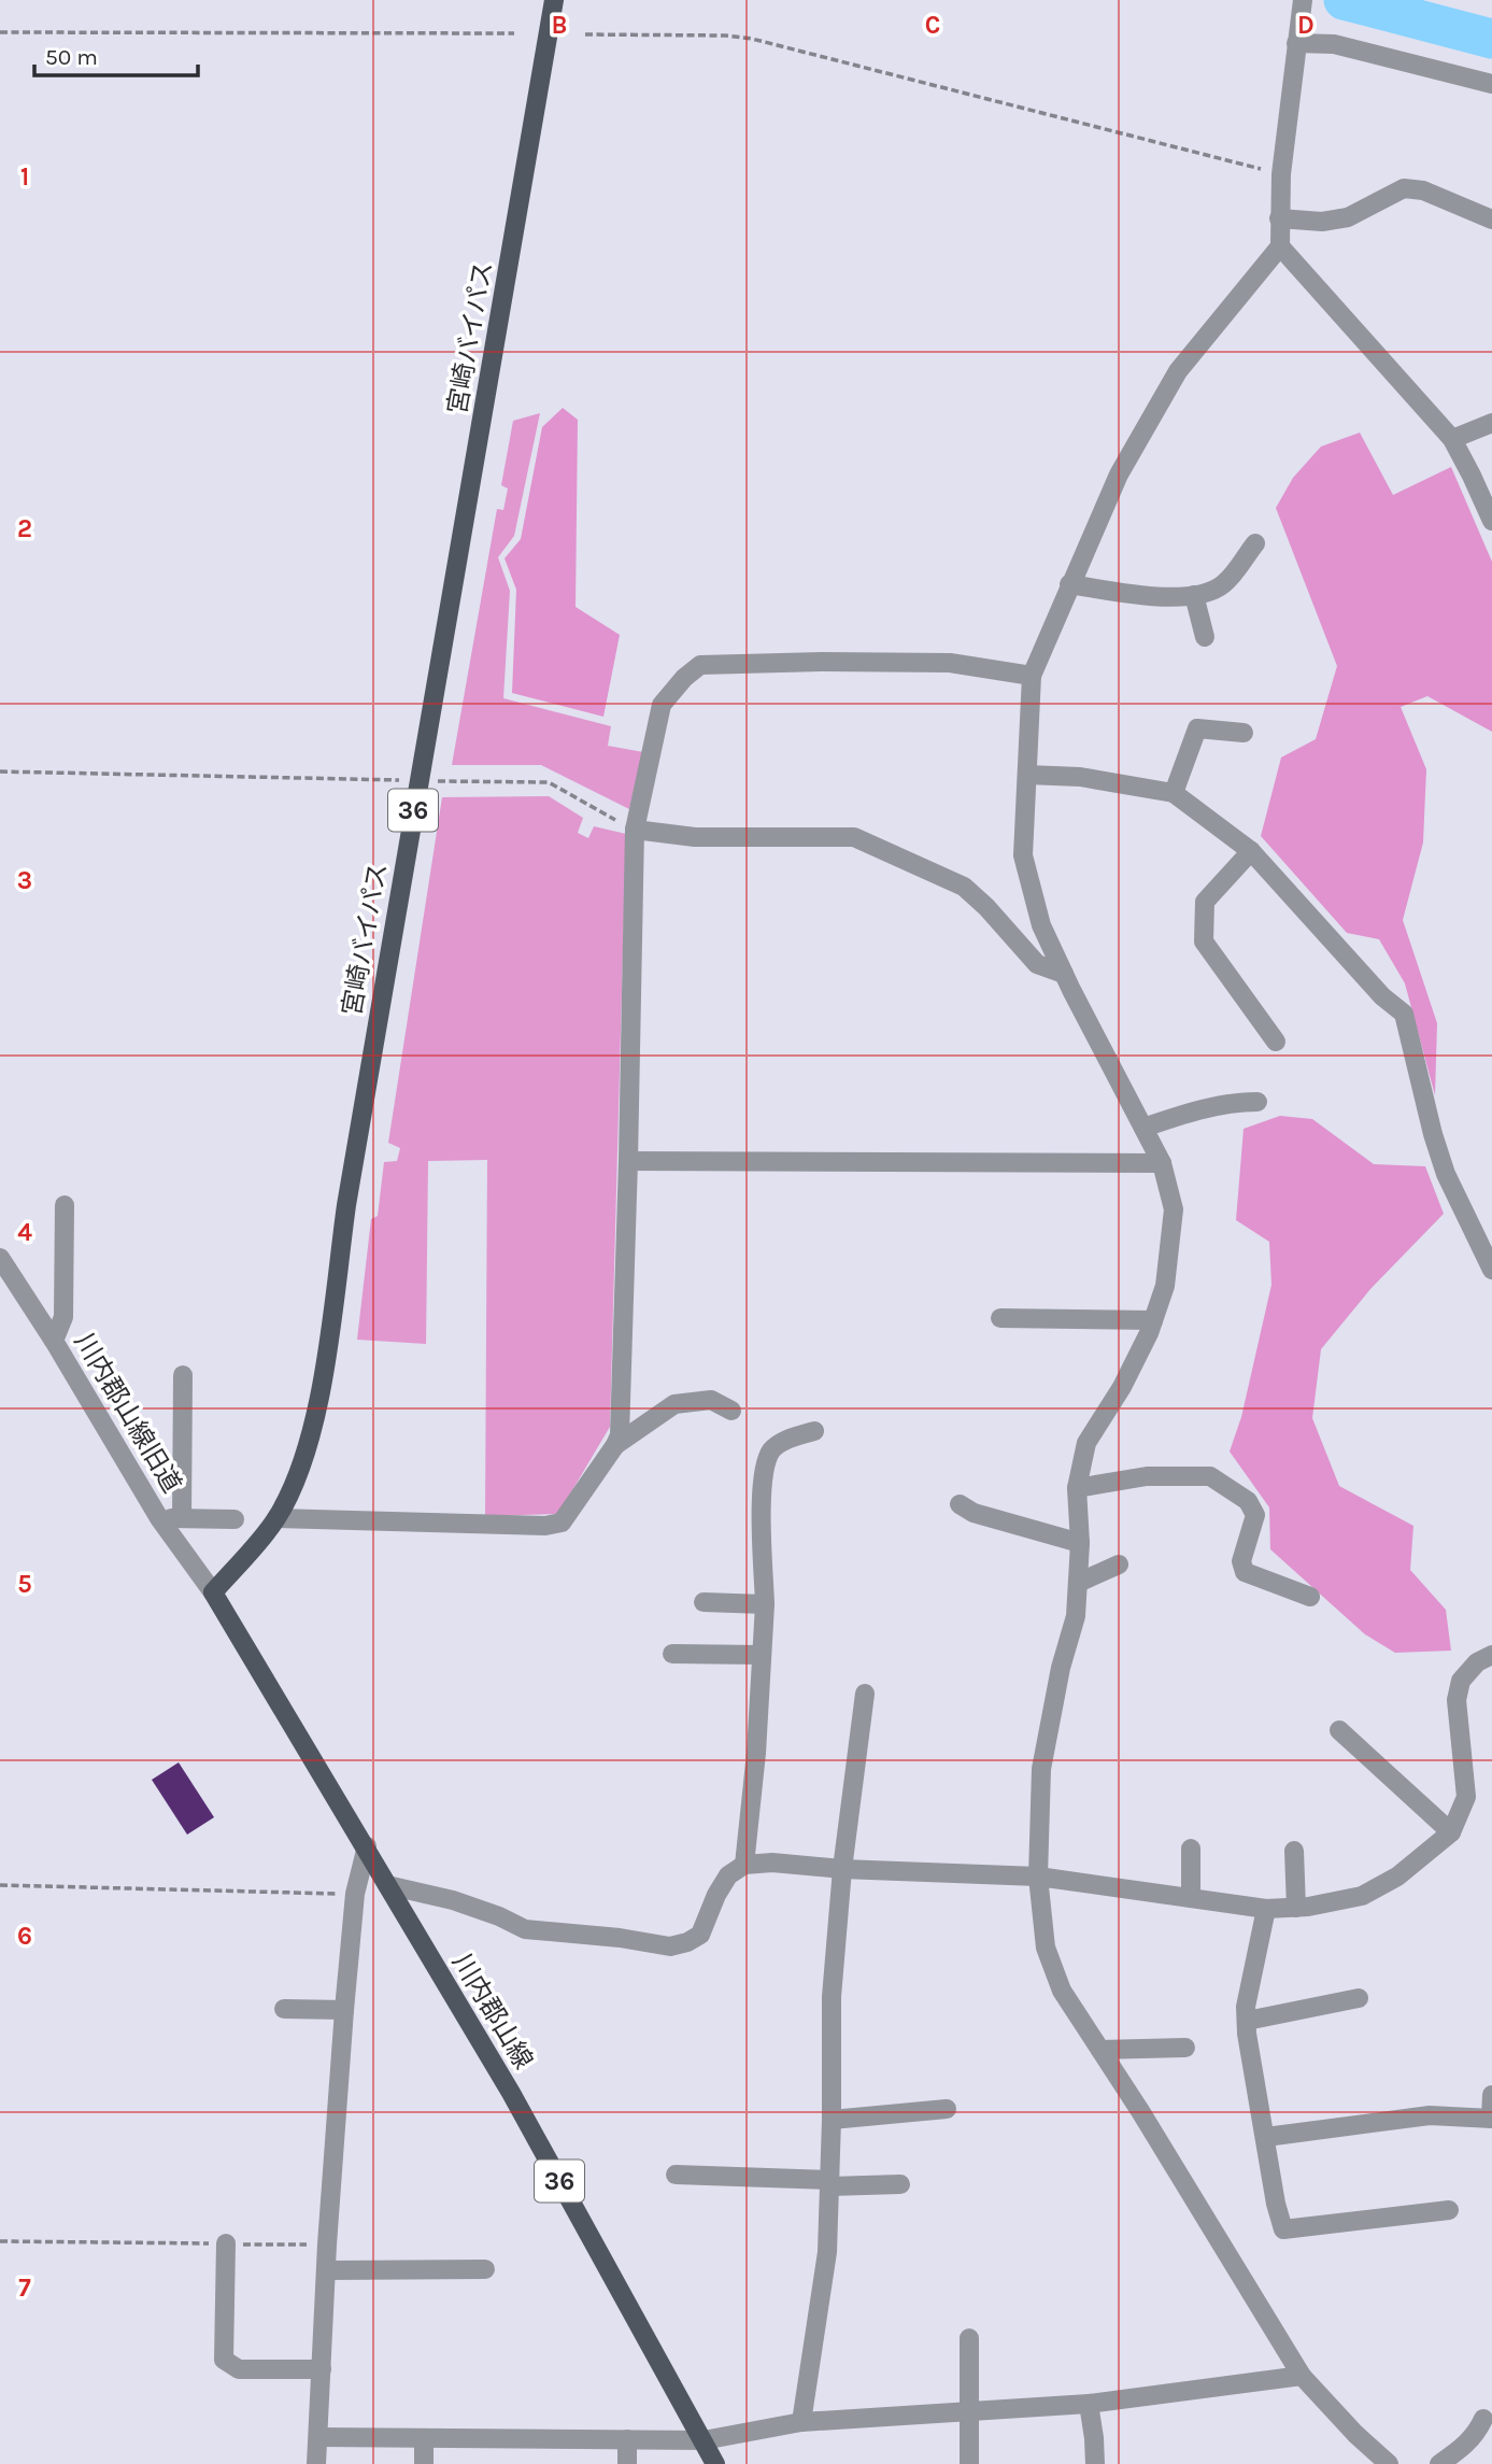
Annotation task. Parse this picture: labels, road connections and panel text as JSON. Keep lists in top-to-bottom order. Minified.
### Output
{"streets":{"main road":["宮崎バイパス","36","川内郡山線"],"street":["川内郡山線旧道"]},"crossings":[["宮崎バイパス","川内郡山線旧道"],["宮崎バイパス","川内郡山線"],["川内郡山線旧道","川内郡山線"]],"scale_bar":"50 m","grid":{"columns":["B","C","D"],"rows":["1","2","3","4","5","6","7"]}}
